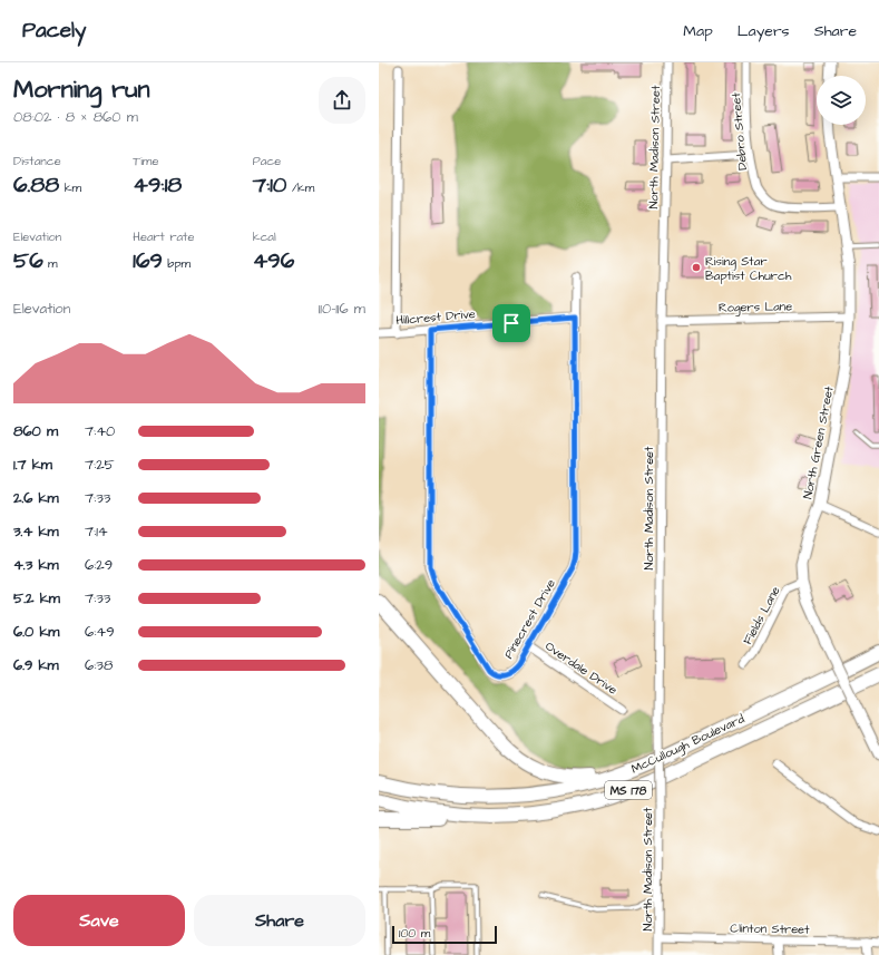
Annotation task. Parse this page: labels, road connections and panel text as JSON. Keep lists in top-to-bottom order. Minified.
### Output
{"streets":{"highway":["McCullough Boulevard","MS 178"],"street":["Debro Street","North Madison Street","Rogers Lane","Hillcrest Drive","North Green Street","Fields Lane","Pinecrest Drive","Overdale Drive","Clinton Street"]},"crossings":[["Debro Street","North Green Street"],["North Madison Street","Rogers Lane"],["North Madison Street","Clinton Street"],["Rogers Lane","North Green Street"],["Hillcrest Drive","Pinecrest Drive"],["North Green Street","Fields Lane"],["Pinecrest Drive","Overdale Drive"]],"places":["Rising Star Baptist Church"],"scale_bar":"100 m","page":{"header":"Pacely","nav":["Map","Layers","Share"],"heading":["Morning run","08:02 · 8 × 860 m"],"stats":[["Distance","6.88 km"],["Time","49:18"],["Pace","7:10 /km"],["Elevation","56 m"],["Heart rate","169 bpm"],["kcal","496"]],"chart":["Elevation","110–116 m"],"list":[{"name":"860 m","note":"7:40"},{"name":"1.7 km","note":"7:25"},{"name":"2.6 km","note":"7:33"},{"name":"3.4 km","note":"7:14"},{"name":"4.3 km","note":"6:29"},{"name":"5.2 km","note":"7:33"},{"name":"6.0 km","note":"6:49"},{"name":"6.9 km","note":"6:38"}],"buttons":["Save","Share"],"scale":"100 m"}}
